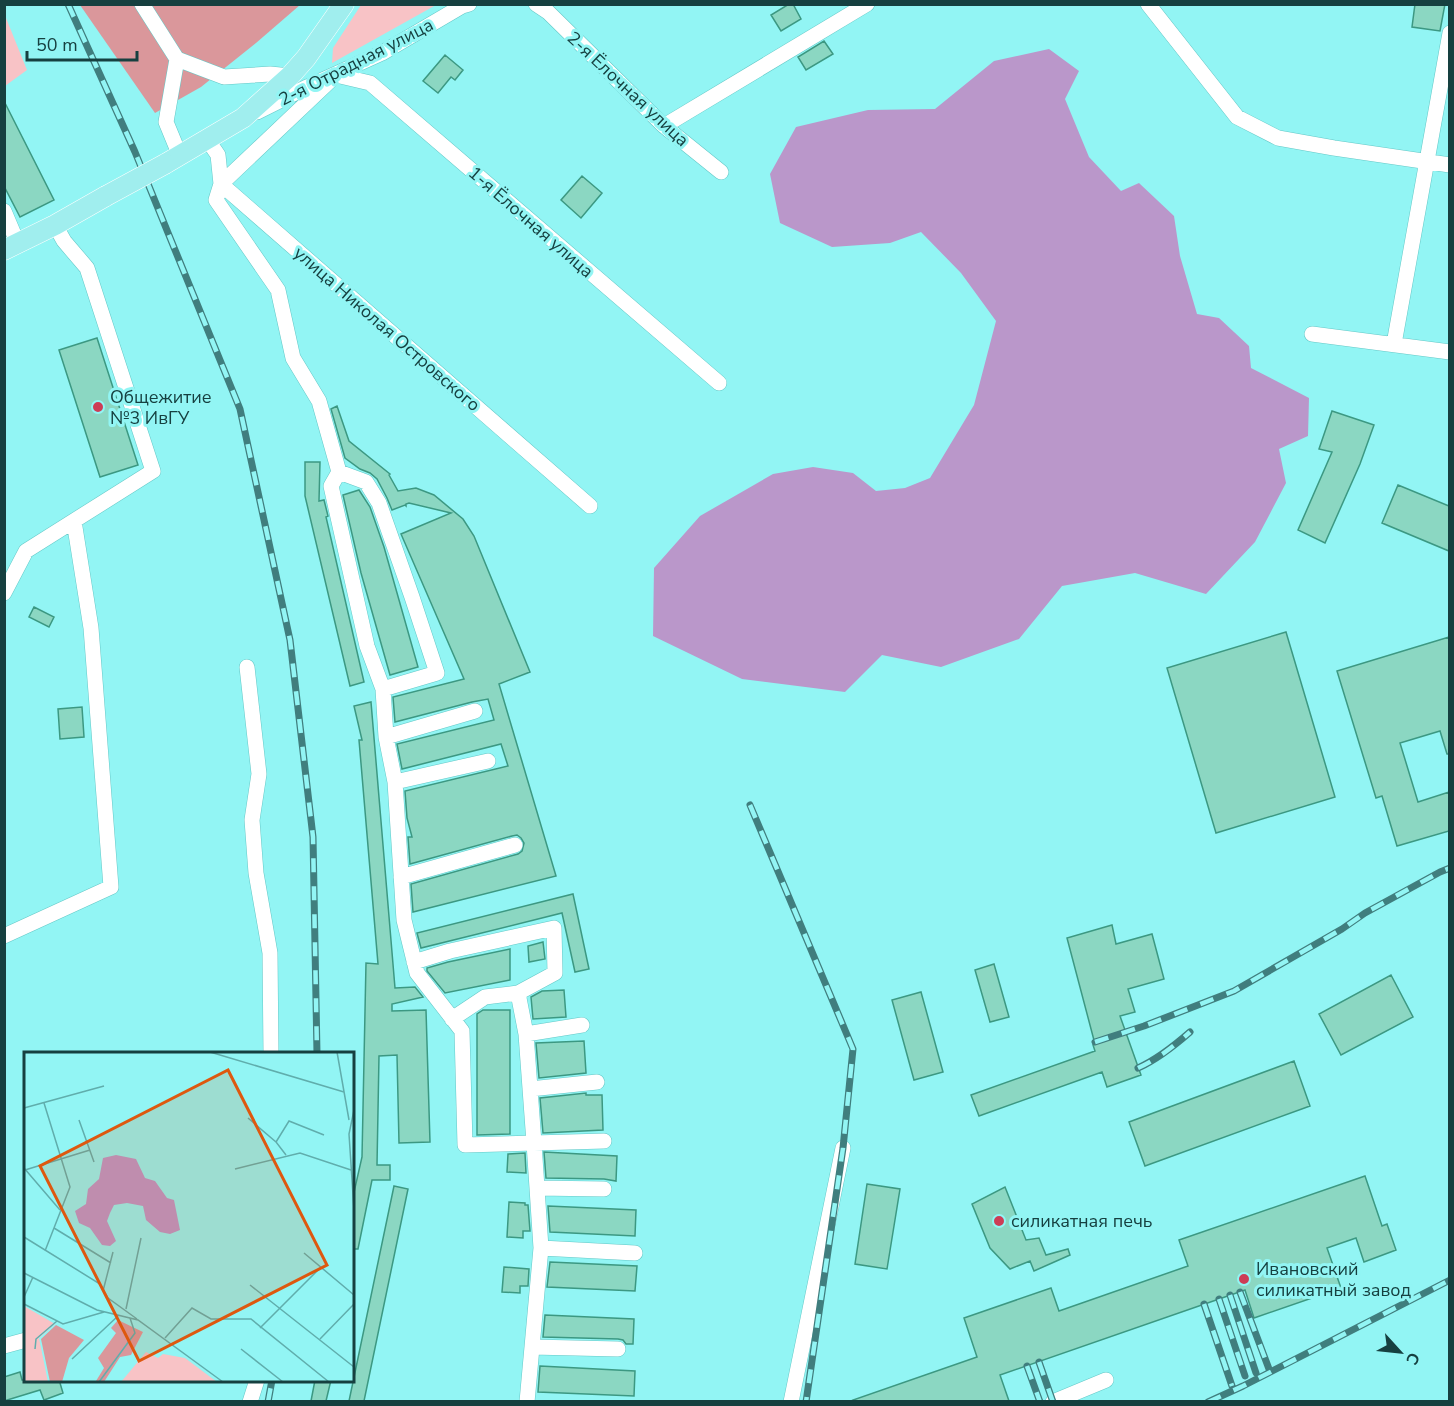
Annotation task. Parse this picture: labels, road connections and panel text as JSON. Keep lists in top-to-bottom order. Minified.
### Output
{"streets":{"street":["2-я Отрадная улица","2-я Ёлочная улица","1-я Ёлочная улица","улица Николая Островского"]},"crossings":[["2-я Отрадная улица","1-я Ёлочная улица"]],"places":["Общежитие №3 ИвГУ","силикатная печь","Ивановский силикатный завод"],"scale_bar":"50 m","north":"bottom right"}
